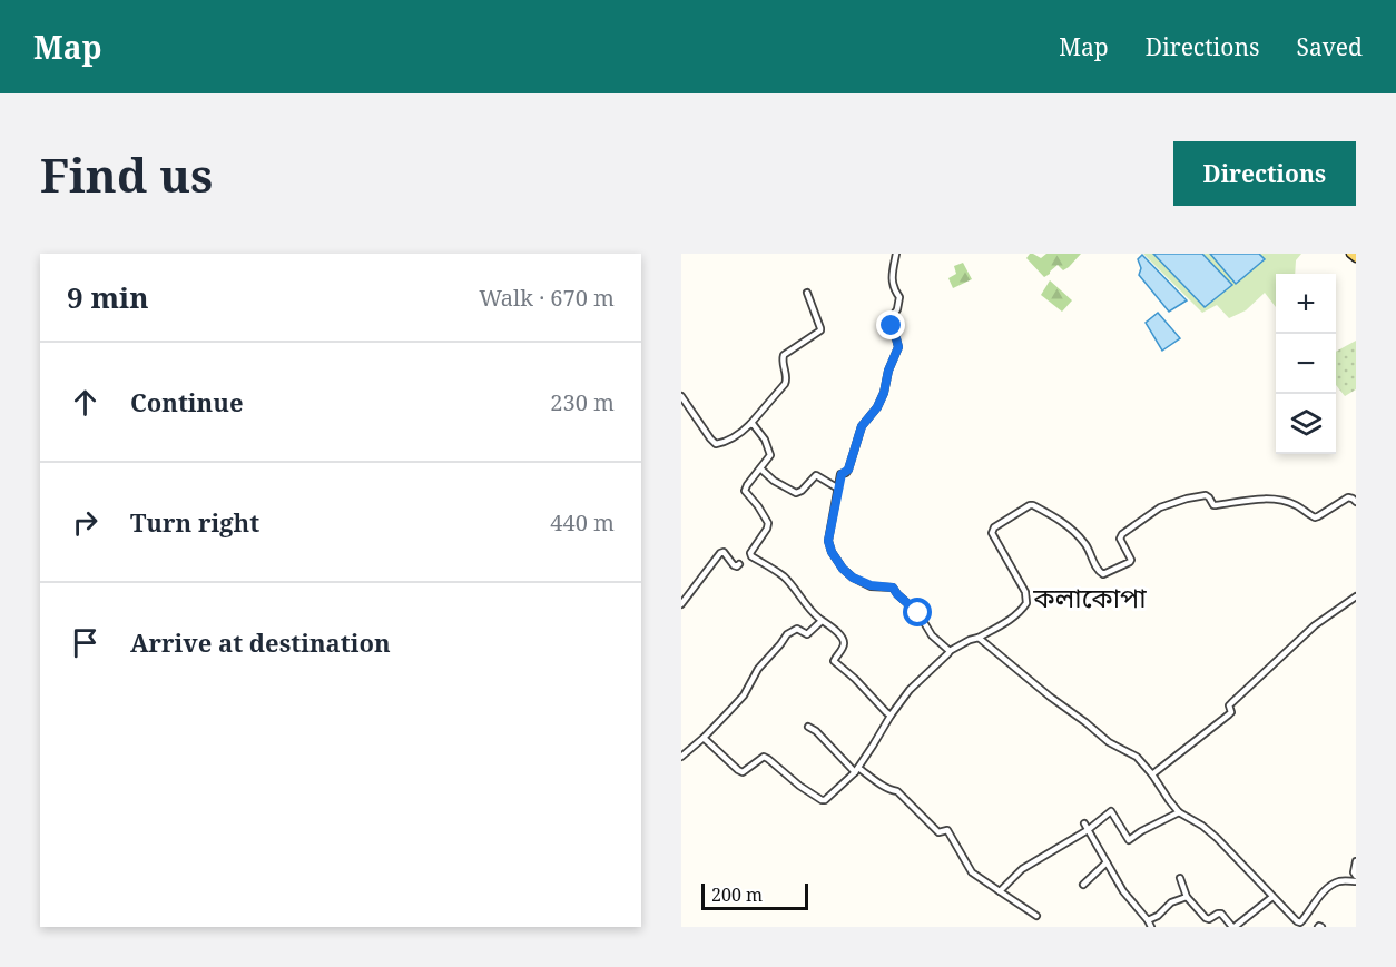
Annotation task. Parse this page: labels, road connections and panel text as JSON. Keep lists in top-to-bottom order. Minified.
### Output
{"districts":["কলাকোপা"],"scale_bar":"200 m","page":{"header":"Map","nav":["Map","Directions","Saved"],"buttons":"Directions","title":"Find us","heading":["9 min","Walk · 670 m"],"map_buttons":["+","−"],"list":[["Continue","230 m"],["Turn right","440 m"],"Arrive at destination"],"scale":"200 m"}}
